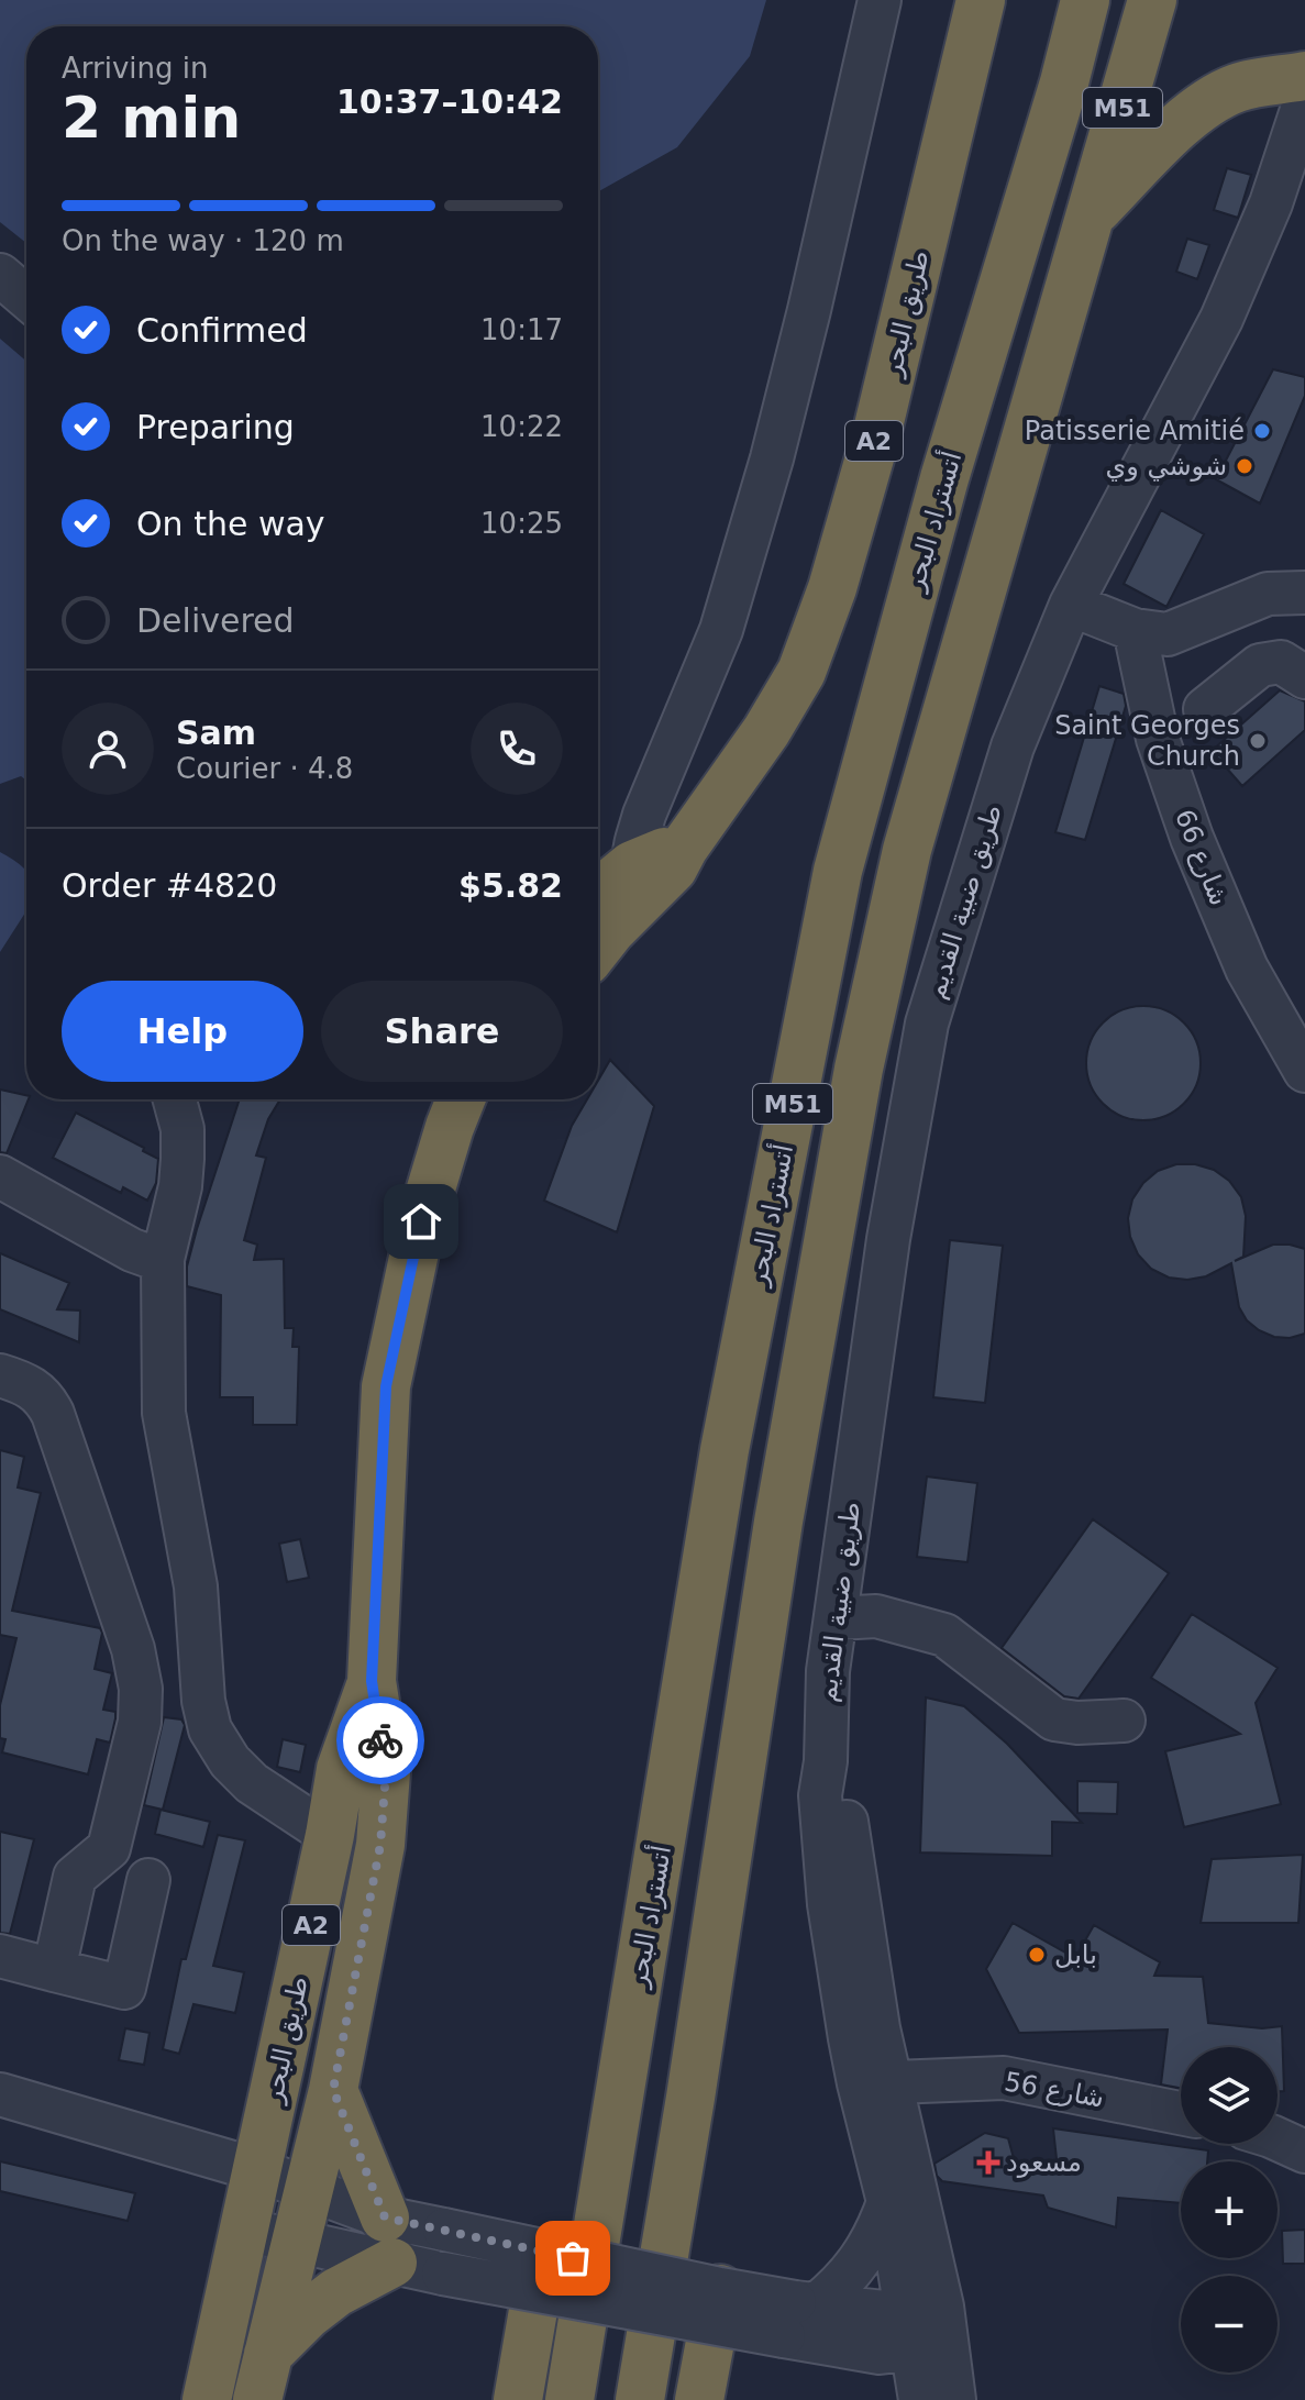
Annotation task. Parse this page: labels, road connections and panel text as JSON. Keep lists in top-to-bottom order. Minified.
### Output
{"streets":{"highway":["M51","طريق البحر","A2","أتستراد البحر"],"street":["شارع 66","طريق ضبية القديم","شارع 56"]},"crossings":[["طريق البحر","A2"],["طريق ضبية القديم","شارع 56"]],"places":{"other":["Patisserie Amitié","شوشي وي","Saint Georges Church","بابل"],"health":["مسعود"]},"page":{"heading":["2 min","Arriving in","10:37–10:42"],"panel":["Sam","Courier · 4.8","Order #4820","$5.82"],"bar":"On the way · 120 m","list":[["Confirmed","10:17"],["Preparing","10:22"],["On the way","10:25"],"Delivered"],"buttons":["Help","Share"],"map_buttons":["+","−"]}}
